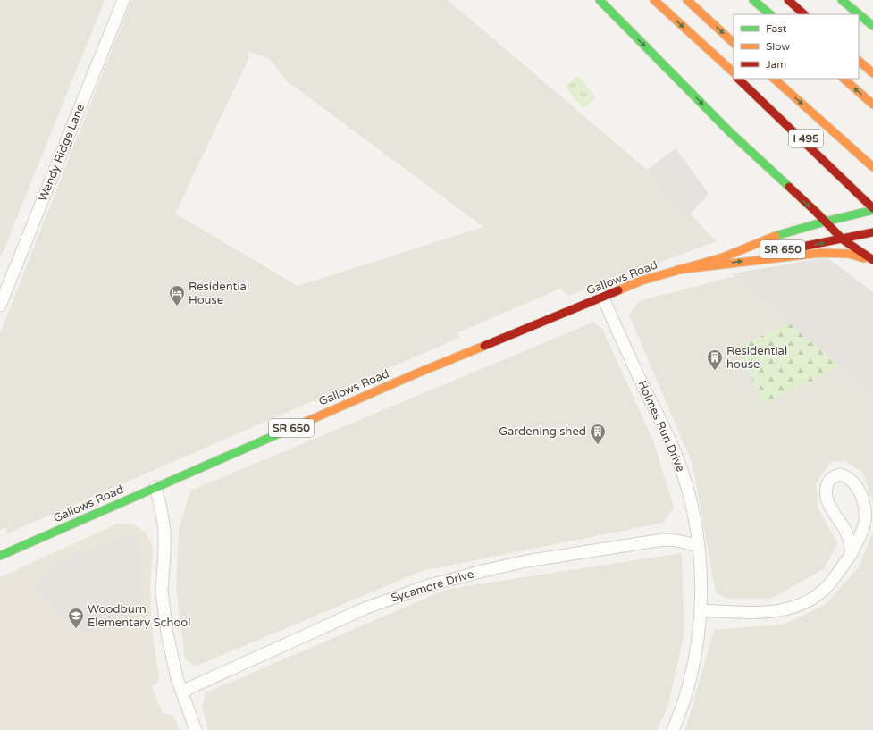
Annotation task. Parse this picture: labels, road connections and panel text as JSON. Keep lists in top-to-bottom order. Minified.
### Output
{"streets":{"main road":["I 495","SR 650","Gallows Road"],"street":["Wendy Ridge Lane","Holmes Run Drive","Sycamore Drive"]},"crossings":[["Gallows Road","Holmes Run Drive"],["Holmes Run Drive","Sycamore Drive"]],"places":{"hotel":["Residential House"],"building":["Residential house","Gardening shed"],"school or university":["Woodburn Elementary School"]},"legend":["Fast","Slow","Jam"]}
